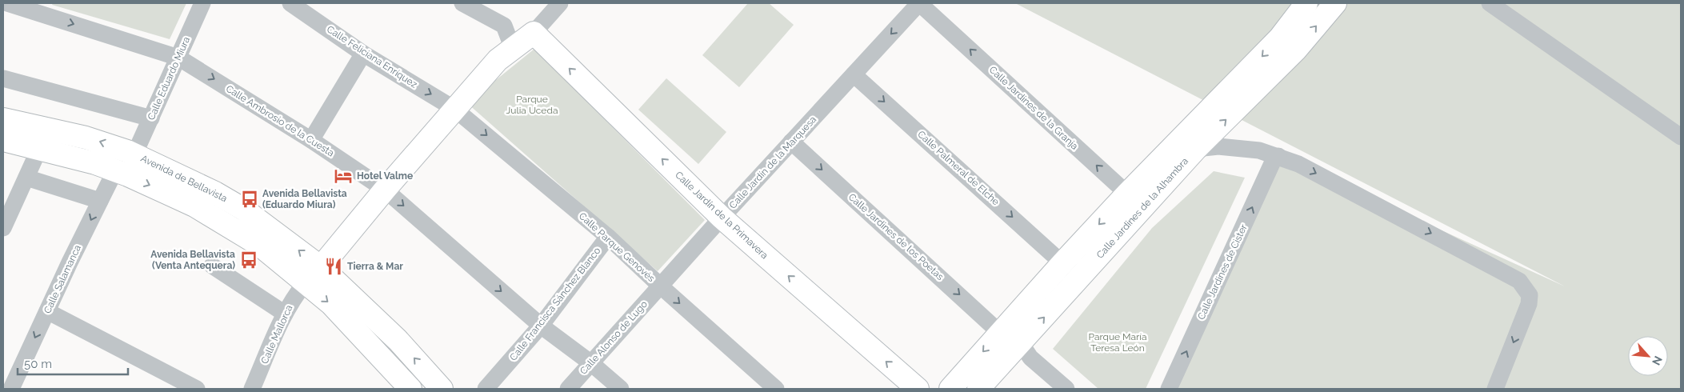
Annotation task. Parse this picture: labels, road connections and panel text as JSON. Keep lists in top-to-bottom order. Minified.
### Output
{"streets":{"street":["Calle Feliciana Enríquez","Calle Eduardo Miura","Calle Jardines de la Granja","Calle Ambrosio de la Cuesta","Calle Jardín de la Marquesa","Calle Palmeral de Elche","Avenida de Bellavista","Calle Jardines de la Alhambra","Calle Jardín de la Primavera","Calle Jardines de los Poetas","Calle Parque Genovés","Calle Jardines de Cister","Calle Salamanca","Calle Francisca Sánchez Blanco","Calle Mallorca","Calle Alonso de Lugo"]},"crossings":[["Calle Feliciana Enríquez","Calle Parque Genovés"],["Calle Eduardo Miura","Calle Ambrosio de la Cuesta"],["Calle Eduardo Miura","Avenida de Bellavista"],["Calle Jardines de la Granja","Calle Jardín de la Marquesa"],["Calle Jardines de la Granja","Calle Jardines de la Alhambra"],["Calle Ambrosio de la Cuesta","Calle Francisca Sánchez Blanco"],["Calle Ambrosio de la Cuesta","Calle Alonso de Lugo"],["Calle Jardín de la Marquesa","Calle Palmeral de Elche"],["Calle Jardín de la Marquesa","Calle Jardín de la Primavera"],["Calle Jardín de la Marquesa","Calle Jardines de los Poetas"],["Calle Jardín de la Marquesa","Calle Parque Genovés"],["Calle Jardín de la Marquesa","Calle Alonso de Lugo"],["Calle Palmeral de Elche","Calle Jardines de la Alhambra"],["Avenida de Bellavista","Calle Salamanca"],["Avenida de Bellavista","Calle Mallorca"],["Calle Jardines de la Alhambra","Calle Jardines de los Poetas"],["Calle Jardines de la Alhambra","Calle Jardines de Cister"],["Calle Parque Genovés","Calle Francisca Sánchez Blanco"],["Calle Parque Genovés","Calle Alonso de Lugo"]],"one_way":["Calle Feliciana Enríquez","Calle Jardines de la Granja","Calle Ambrosio de la Cuesta","Calle Palmeral de Elche","Calle Jardín de la Primavera","Calle Jardines de los Poetas","Calle Parque Genovés","Calle Jardines de Cister"],"parks":["Parque Julia Uceda","Parque María Teresa León"],"places":{"hotel":["Hotel Valme"],"bus stop":["Avenida Bellavista (Eduardo Miura)","Avenida Bellavista (Venta Antequera)"],"restaurant":["Tierra & Mar"]},"scale_bar":"50 m","north":"bottom right"}
